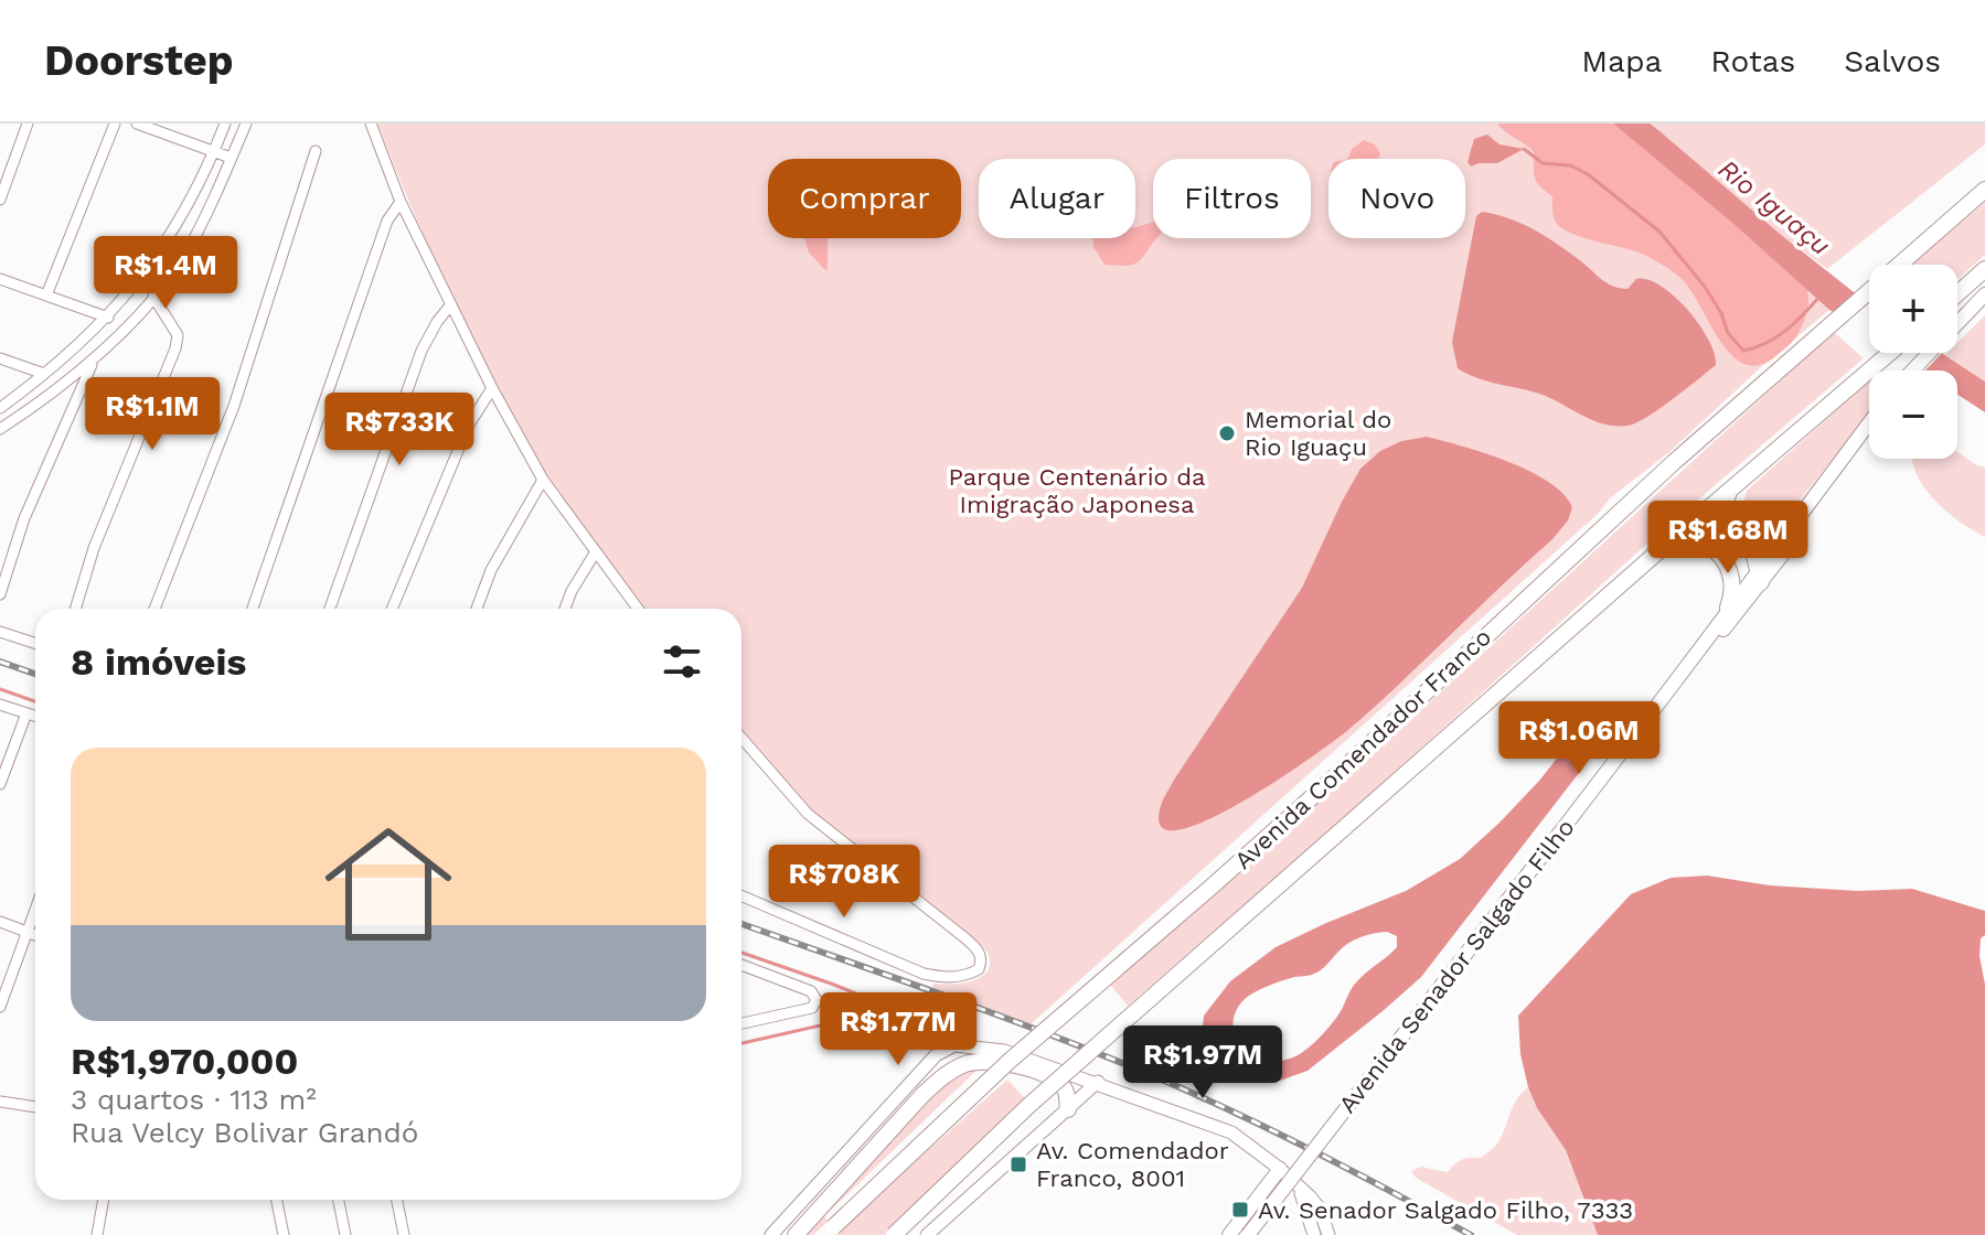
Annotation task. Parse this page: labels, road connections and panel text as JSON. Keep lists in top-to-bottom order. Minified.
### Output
{"streets":{"highway":["Avenida Comendador Franco"],"main road":["Avenida Senador Salgado Filho"]},"water":["Rio Iguaçu"],"parks":["Parque Centenário da Imigração Japonesa"],"places":{"other":["Memorial do Rio Iguaçu"],"transit":["Av. Comendador Franco, 8001","Av. Senador Salgado Filho, 7333"]},"page":{"header":"Doorstep","nav":["Mapa","Rotas","Salvos"],"chip":["Comprar","Alugar","Filtros","Novo"],"price":["R$1.4M","R$1.1M","R$733K","R$1.68M","R$1.06M","R$708K","R$1.77M","R$1.97M"],"map_buttons":["+","−"],"heading":"8 imóveis","list":[{"name":"R$1,970,000","note":"3 quartos · 113 m² · Rua Velcy Bolivar Grandó"}]}}
